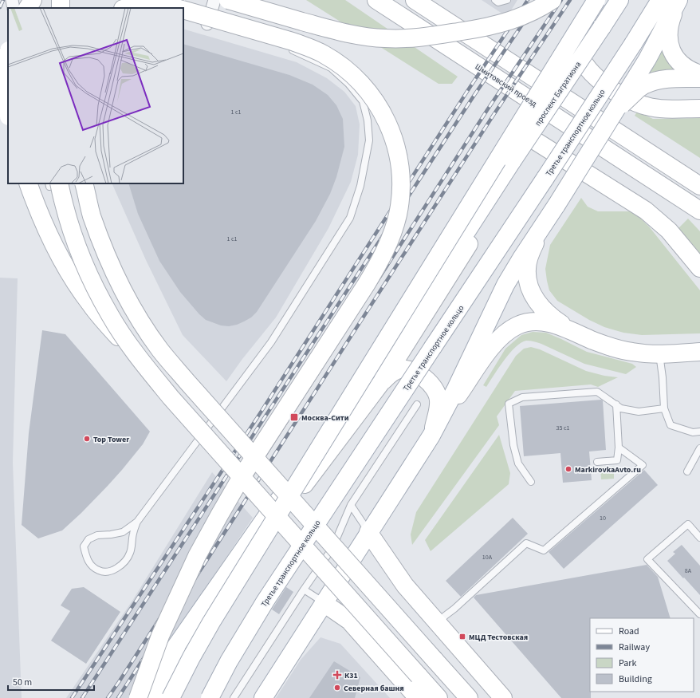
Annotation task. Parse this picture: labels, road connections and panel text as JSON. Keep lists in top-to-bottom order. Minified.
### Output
{"streets":{"main road":["Шмитовский проезд","проспект Багратиона","Третье транспортное кольцо"]},"places":{"transit":["Москва-Сити","МЦД Тестовская"],"other":["Top Tower","MarkirovkaAvto.ru","Северная башня"],"health":["К31"]},"house_numbers":["1 с1","1 с1","35 с1","10","10А","8А"],"legend":["Road","Railway","Park","Building"],"scale_bar":"50 m"}
